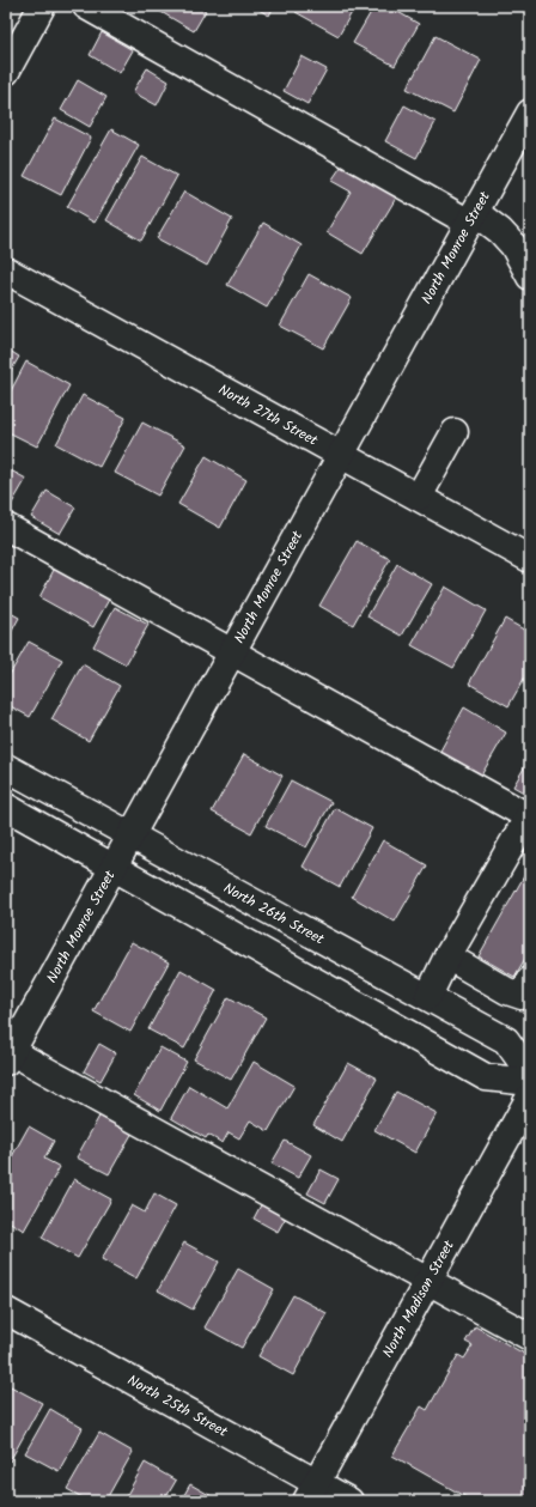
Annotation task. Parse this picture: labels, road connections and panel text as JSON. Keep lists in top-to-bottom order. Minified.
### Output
{"streets":{"street":["North Monroe Street","North 27th Street","North 26th Street","North Madison Street","North 25th Street"]},"crossings":[["North Monroe Street","North 27th Street"],["North Monroe Street","North 26th Street"],["North Madison Street","North 25th Street"]]}
